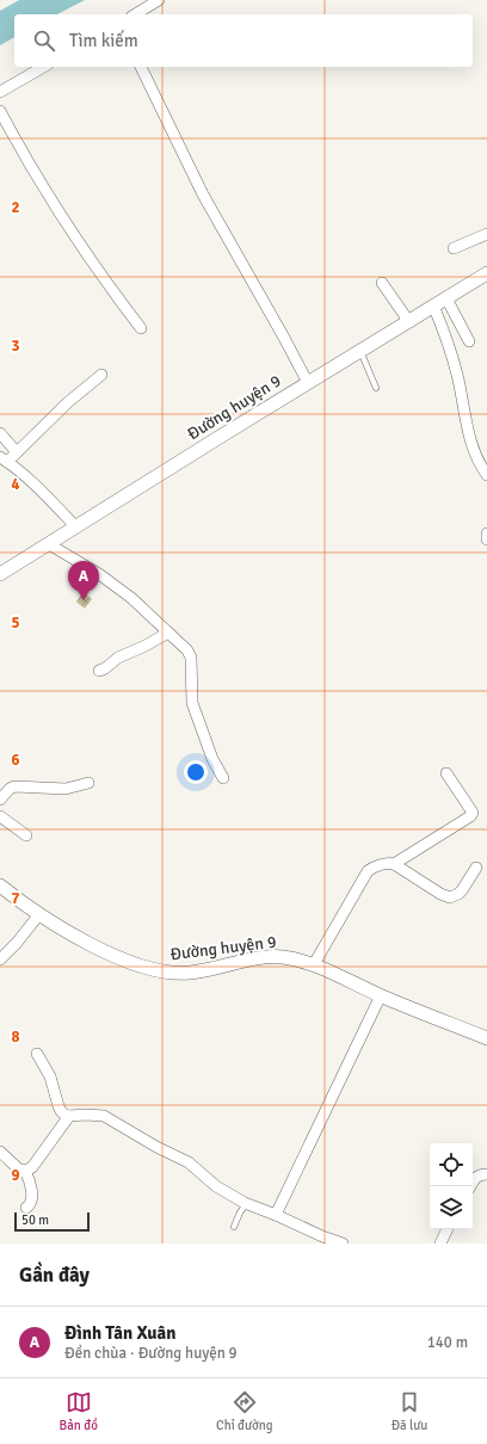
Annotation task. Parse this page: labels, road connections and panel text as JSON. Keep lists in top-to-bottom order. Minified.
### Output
{"streets":{"street":["Đường huyện 9"]},"scale_bar":"50 m","page":{"search":"Tìm kiếm","pins":"A","scale":"50 m","heading":"Gần đây","list":[{"mark":"A","name":"Đình Tân Xuân","note":"Đền chùa · Đường huyện 9","value":"140 m"}],"nav":["Bản đồ","Chỉ đường","Đã lưu"]},"grid":{"rows":["2","3","4","5","6","7","8","9"]}}
